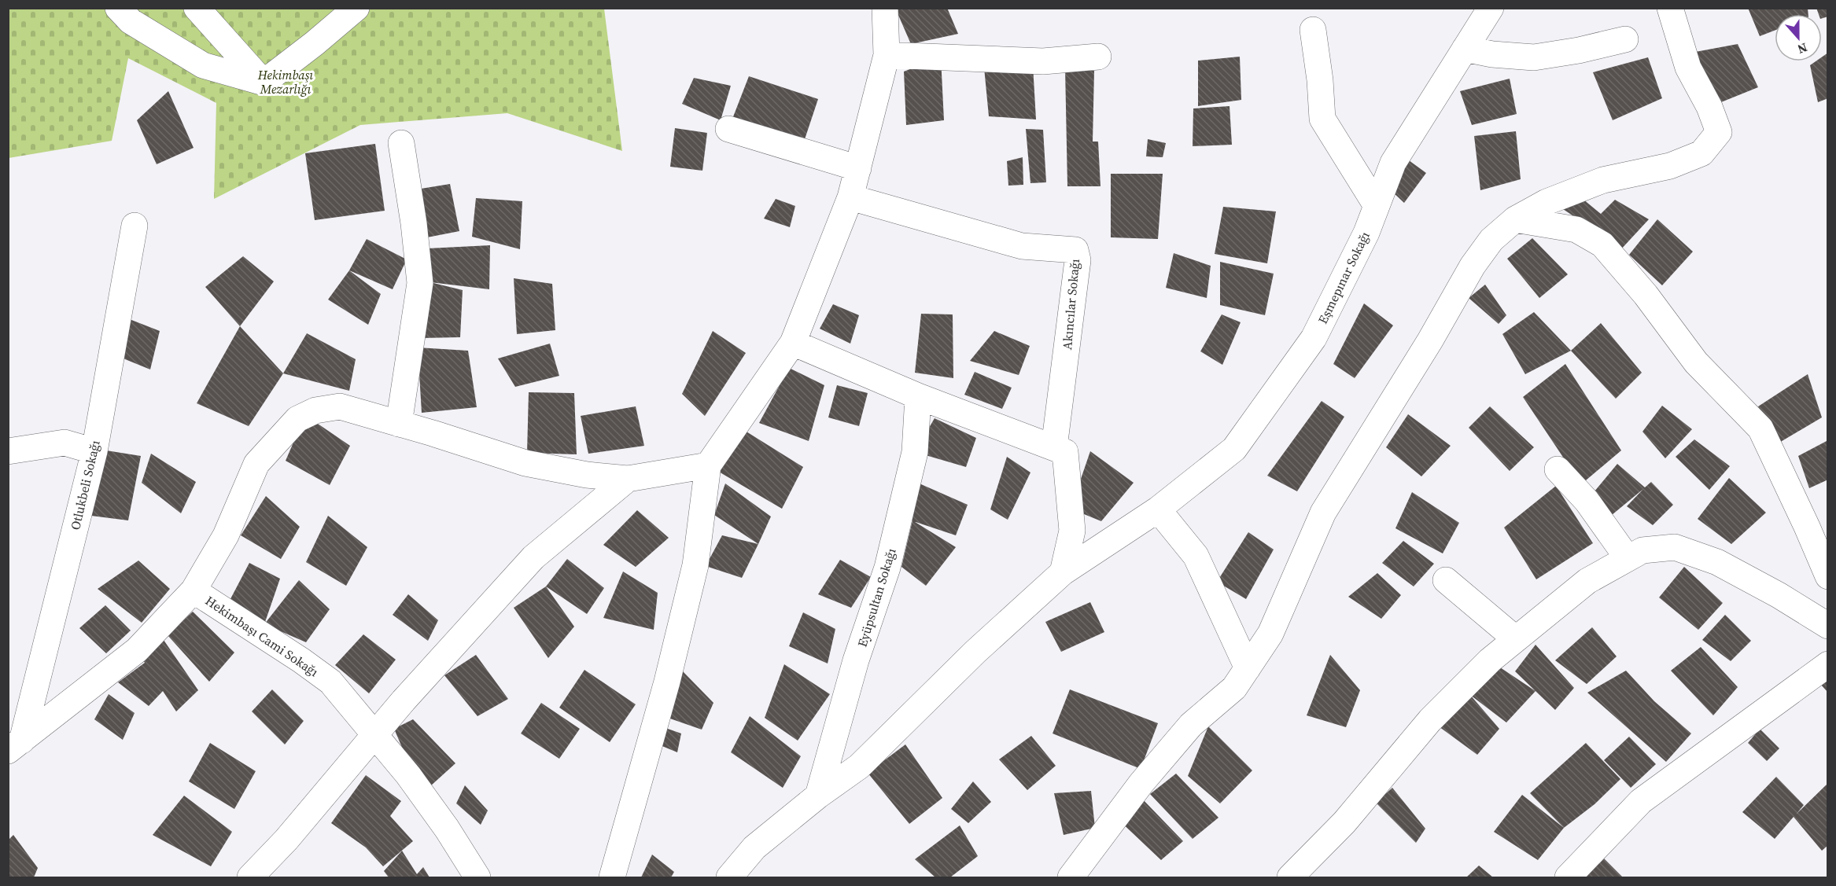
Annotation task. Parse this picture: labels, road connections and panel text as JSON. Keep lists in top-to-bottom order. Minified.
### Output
{"streets":{"street":["Eşmepınar Sokağı","Akıncılar Sokağı","Otlukbeli Sokağı","Eyüpsultan Sokağı","Hekimbaşı Cami Sokağı"]},"crossings":[["Eşmepınar Sokağı","Eyüpsultan Sokağı"],["Otlukbeli Sokağı","Hekimbaşı Cami Sokağı"]],"parks":["Hekimbaşı Mezarlığı"],"north":"bottom"}
